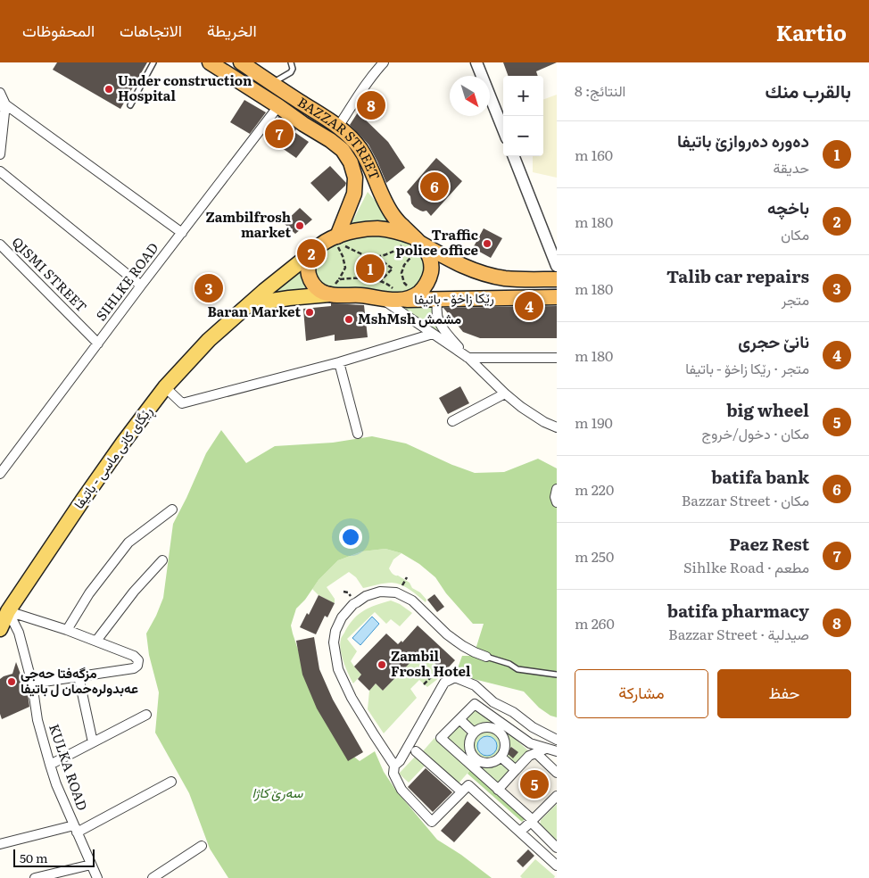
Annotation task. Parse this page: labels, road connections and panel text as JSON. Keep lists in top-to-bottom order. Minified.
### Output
{"streets":{"highway":["BAZZAR STREET","رێکا زاخۆ - باتیفا"],"main road":["ڕێگای کانی ماسی - باتيفا"],"street":["QISMI STREET","SIHLKE ROAD","KULKA ROAD"]},"crossings":[["BAZZAR STREET","SIHLKE ROAD"],["BAZZAR STREET","رێکا زاخۆ - باتیفا"],["QISMI STREET","SIHLKE ROAD"],["ڕێگای کانی ماسی - باتيفا","KULKA ROAD"]],"parks":["سەرێ کاژا"],"places":["Under construction Hospital","Zambilfrosh market","Traffic police office","Baran Market","MshMsh مشمش","Zambil Frosh Hotel","مزگەفتا حەجی عەبدولرەحمان ل باتیفا"],"scale_bar":"50 m","north":"bottom right","page":{"header":"Kartio","nav":["الخريطة","الاتجاهات","المحفوظات"],"heading":["بالقرب منك","النتائج: 8"],"map_buttons":["+","−"],"pins":["8","7","6","2","1","3","4","5"],"list":[{"mark":"1","name":"ده‌وره‌ ده‌روازێ باتيفا","note":"حديقة","value":"160 m"},{"mark":"2","name":"باخچە","note":"مكان","value":"180 m"},{"mark":"3","name":"Talib car repairs","note":"متجر","value":"180 m"},{"mark":"4","name":"نانێ حجری","note":"متجر · رێکا زاخۆ - باتیفا","value":"180 m"},{"mark":"5","name":"big wheel","note":"مكان · دخول/خروج","value":"190 m"},{"mark":"6","name":"batifa bank","note":"مكان · Bazzar Street","value":"220 m"},{"mark":"7","name":"Paez Rest","note":"مطعم · Sihlke Road","value":"250 m"},{"mark":"8","name":"batifa pharmacy","note":"صيدلية · Bazzar Street","value":"260 m"}],"buttons":["حفظ","مشاركة"],"scale":"50 m"}}
